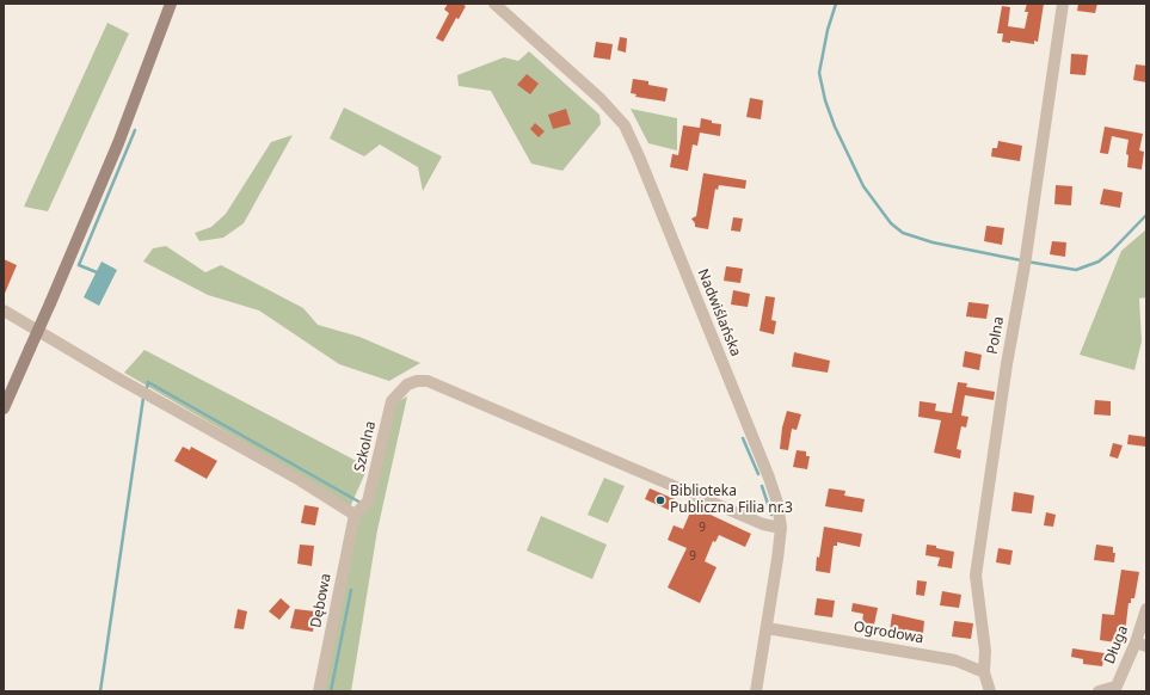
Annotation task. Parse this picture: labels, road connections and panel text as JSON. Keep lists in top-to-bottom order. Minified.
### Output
{"streets":{"street":["Nadwiślańska","Polna","Szkolna","Dębowa","Ogrodowa","Długa"]},"crossings":[["Nadwiślańska","Szkolna"],["Nadwiślańska","Ogrodowa"],["Polna","Ogrodowa"],["Szkolna","Dębowa"]],"places":["Biblioteka Publiczna Filia nr.3"],"house_numbers":["9","9"]}
